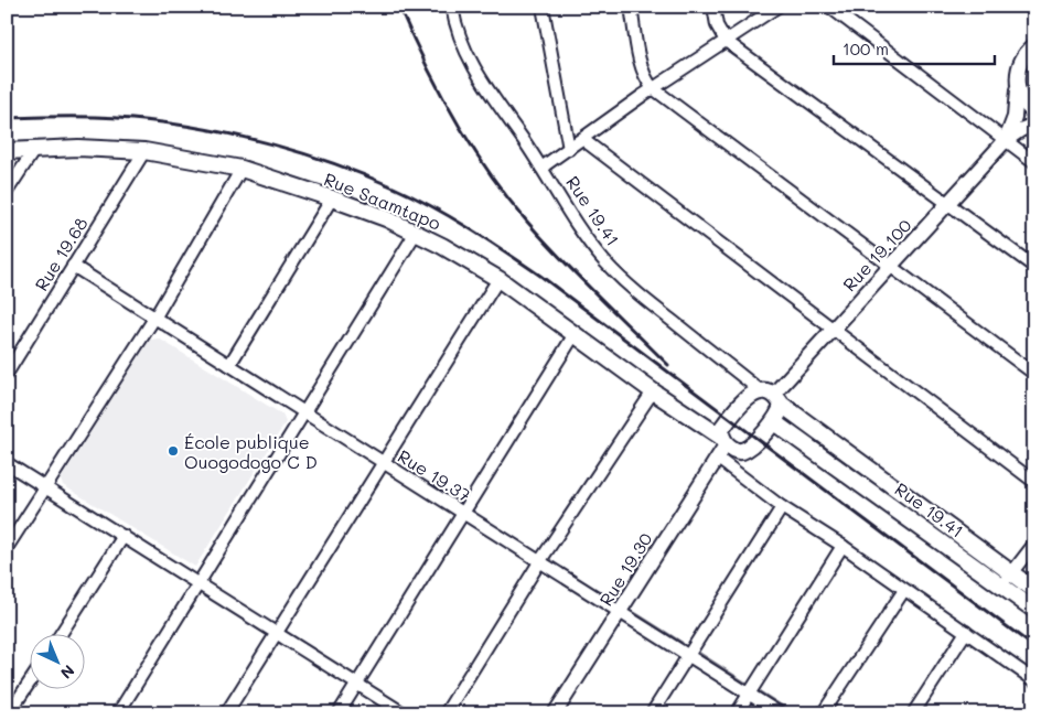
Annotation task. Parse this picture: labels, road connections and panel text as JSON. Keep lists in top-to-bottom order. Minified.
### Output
{"streets":{"main road":["Rue Saamtapo","Rue 19.41"],"street":["Rue 19.68","Rue 19.100","Rue 19.37","Rue 19.30"]},"crossings":[["Rue Saamtapo","Rue 19.68"],["Rue Saamtapo","Rue 19.30"],["Rue 19.41","Rue 19.100"],["Rue 19.68","Rue 19.37"],["Rue 19.37","Rue 19.30"]],"places":["École publique Ouogodogo C D"],"scale_bar":"100 m","north":"bottom right"}
